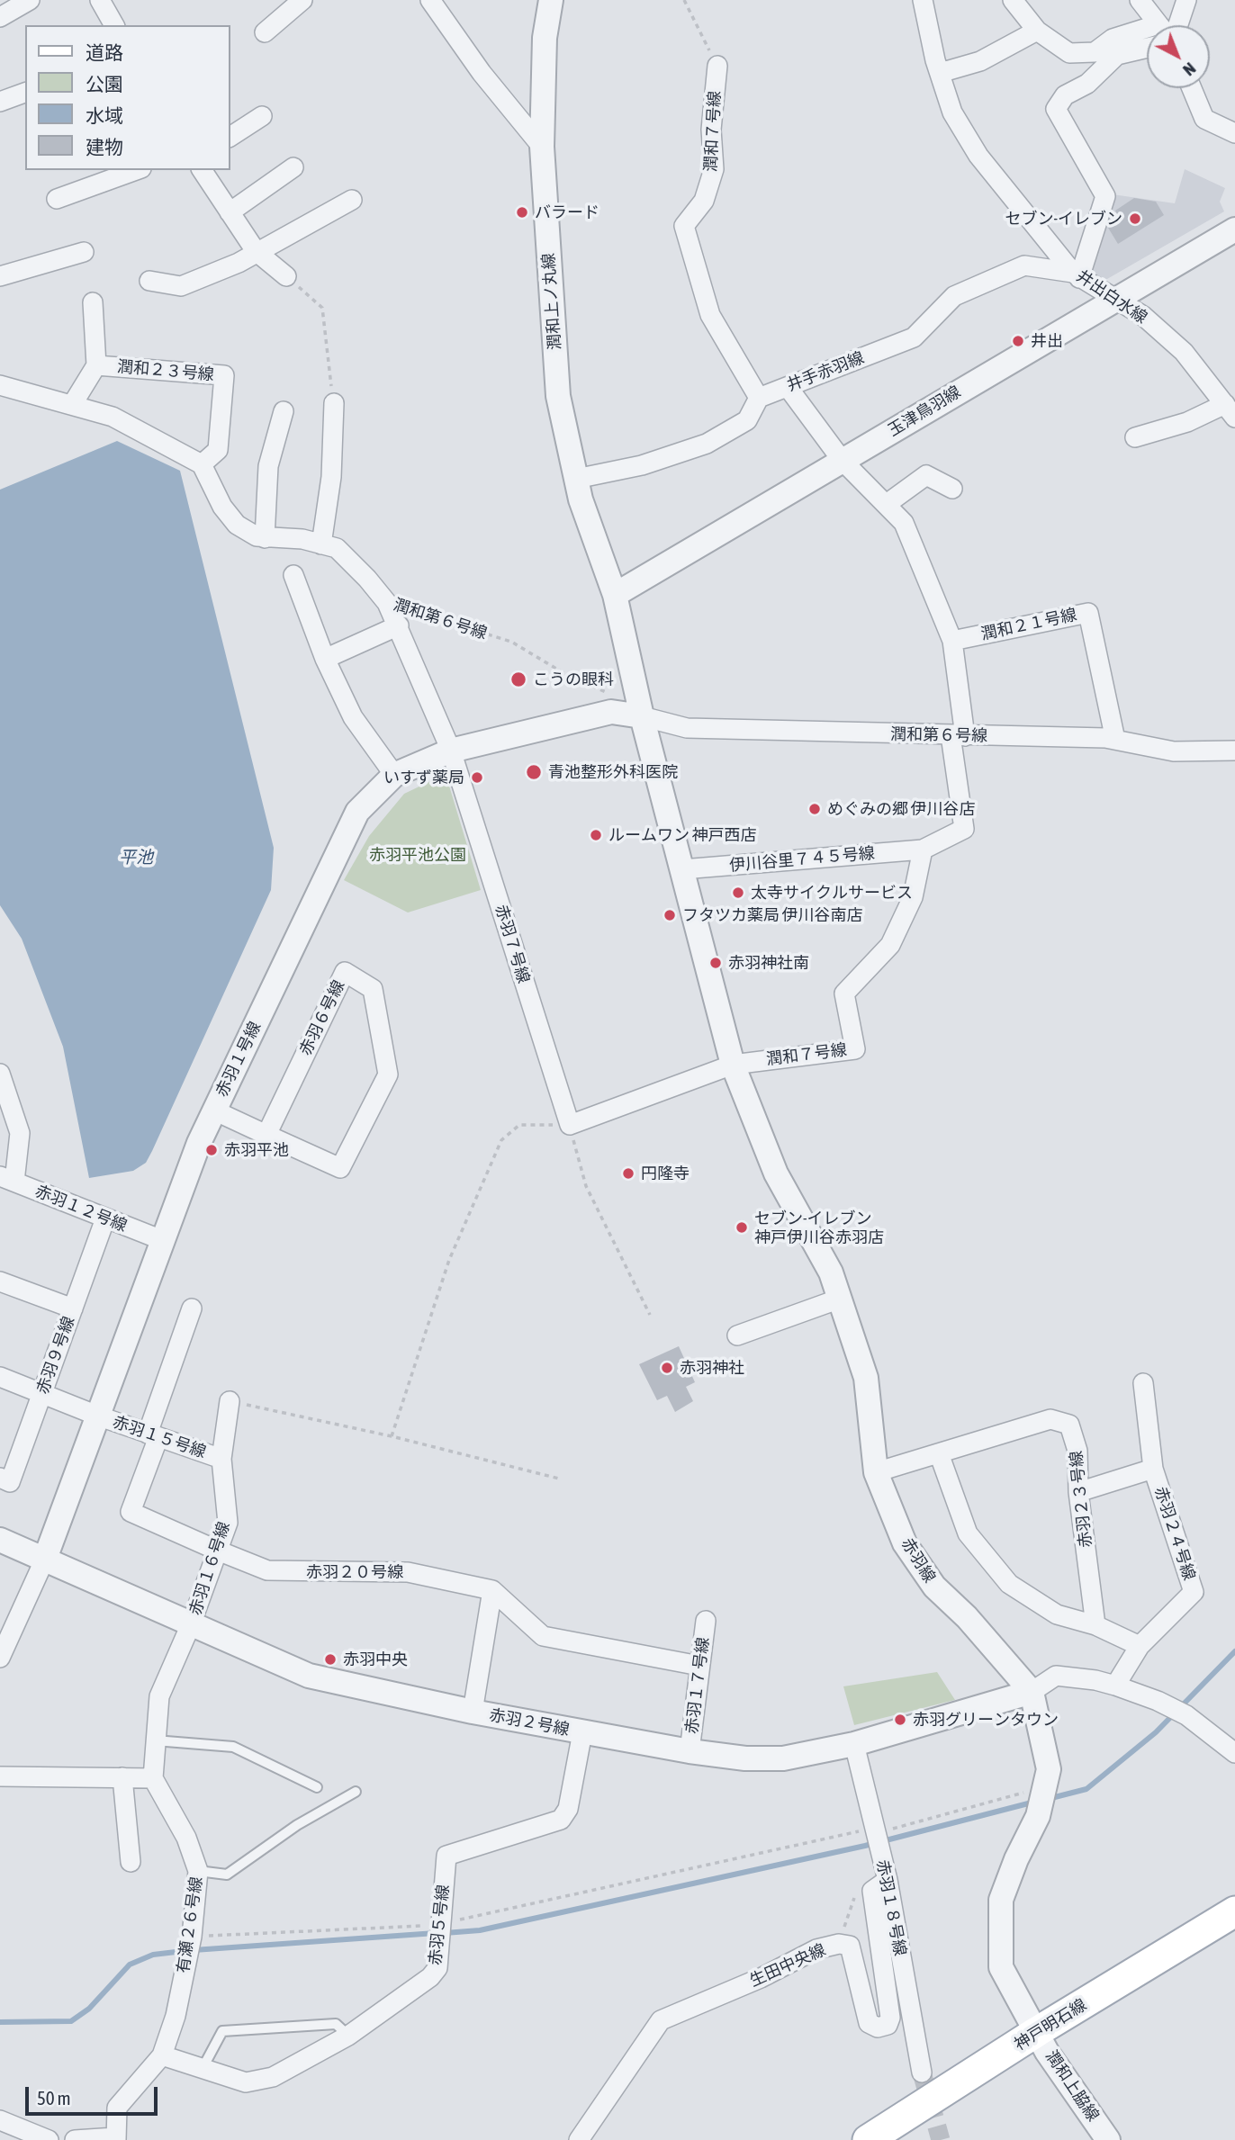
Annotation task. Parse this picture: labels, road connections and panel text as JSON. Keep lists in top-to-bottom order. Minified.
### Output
{"streets":{"main road":["神戸明石線"],"street":["潤和７号線","井出白水線","潤和上ノ丸線","潤和２３号線","井手赤羽線","玉津鳥羽線","潤和第６号線","潤和２１号線","伊川谷里７４５号線","赤羽７号線","赤羽６号線","赤羽１号線","赤羽１２号線","赤羽９号線","赤羽１５号線","赤羽２３号線","赤羽２４号線","赤羽線","赤羽１６号線","赤羽２０号線","赤羽１７号線","赤羽２号線","赤羽１８号線","有瀬２６号線","赤羽５号線","生田中央線","潤和上脇線"]},"crossings":[["潤和７号線","井手赤羽線"],["潤和７号線","伊川谷里７４５号線"],["潤和７号線","赤羽線"],["井出白水線","井手赤羽線"],["井出白水線","玉津鳥羽線"],["潤和上ノ丸線","玉津鳥羽線"],["潤和上ノ丸線","潤和第６号線"],["潤和上ノ丸線","伊川谷里７４５号線"],["潤和上ノ丸線","赤羽１号線"],["潤和上ノ丸線","赤羽線"],["潤和２３号線","潤和第６号線"],["潤和第６号線","潤和２１号線"],["潤和第６号線","赤羽７号線"],["潤和第６号線","赤羽１号線"],["伊川谷里７４５号線","赤羽線"],["赤羽７号線","赤羽１号線"],["赤羽６号線","赤羽１号線"],["赤羽１号線","赤羽１２号線"],["赤羽１号線","赤羽１５号線"],["赤羽１号線","赤羽２号線"],["赤羽１２号線","赤羽９号線"],["赤羽９号線","赤羽１５号線"],["赤羽１５号線","赤羽１６号線"],["赤羽１５号線","赤羽２０号線"],["赤羽２３号線","赤羽２４号線"],["赤羽２３号線","赤羽線"],["赤羽線","赤羽２号線"],["赤羽線","神戸明石線"],["赤羽線","潤和上脇線"],["赤羽１６号線","赤羽２０号線"],["赤羽１６号線","赤羽２号線"],["赤羽１６号線","有瀬２６号線"],["赤羽１７号線","赤羽２号線"],["赤羽２号線","赤羽１８号線"],["赤羽２号線","赤羽５号線"],["赤羽１８号線","生田中央線"],["有瀬２６号線","赤羽５号線"],["神戸明石線","潤和上脇線"]],"water":["平池"],"parks":["赤羽平池公園"],"places":["バラード","セブン-イレブン","井出","こうの眼科","青池整形外科医院","いすず薬局","めぐみの郷 伊川谷店","ルームワン 神戸西店","太寺サイクルサービス","フタツカ薬局 伊川谷南店","赤羽神社南","赤羽平池","円隆寺","セブン-イレブン 神戸伊川谷赤羽店","赤羽神社","赤羽中央","赤羽グリーンタウン"],"legend":["道路","公園","水域","建物"],"scale_bar":"50 m","north":"bottom right"}
